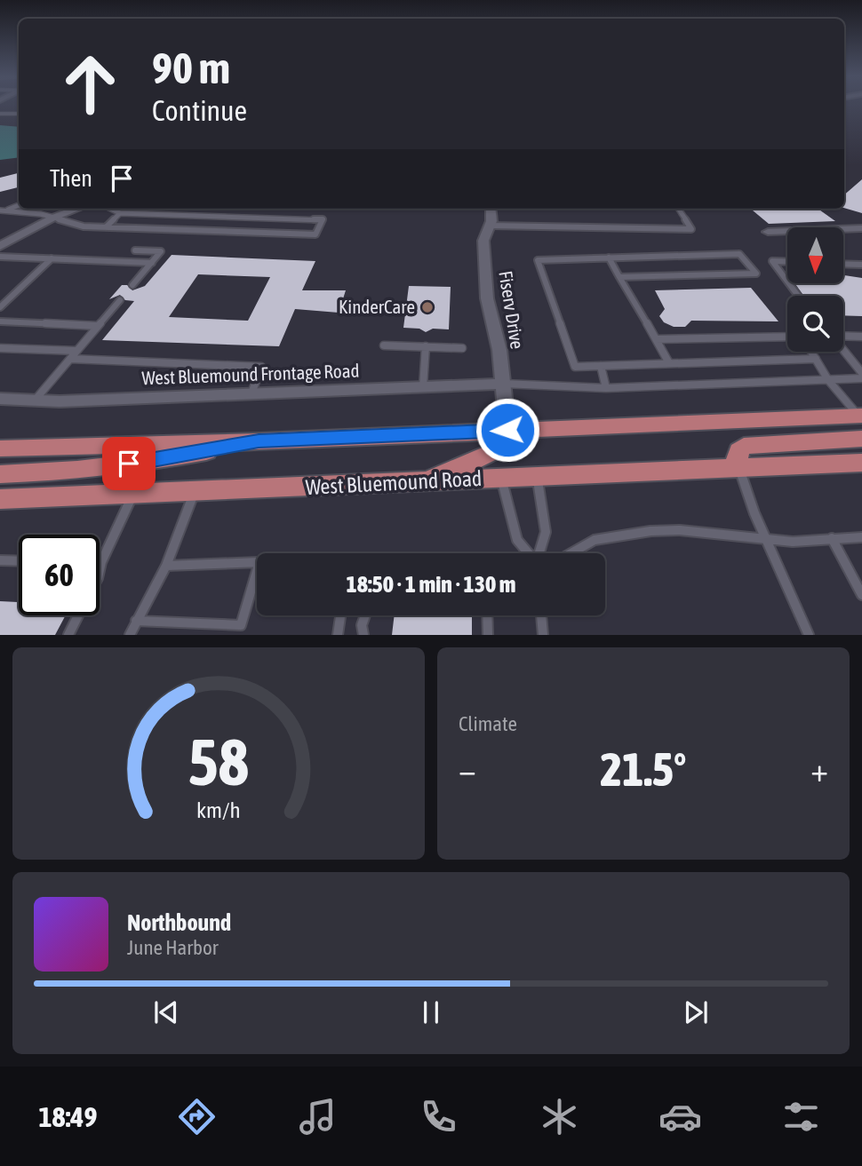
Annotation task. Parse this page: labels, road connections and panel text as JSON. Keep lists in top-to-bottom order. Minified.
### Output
{"streets":{"main road":["West Bluemound Road"],"street":["Fiserv Drive","West Bluemound Frontage Road"]},"crossings":[["Fiserv Drive","West Bluemound Frontage Road"]],"places":["KinderCare"],"north":"bottom","page":{"turn":["90 m","Continue"],"then":"Then","limit":"60","trip":"18:50 · 1 min · 130 m","tile":"Climate","heat":["−","21.5°","+"],"song":["Northbound","June Harbor"],"tabs":"18:49","gauge":["58","km/h"]}}
